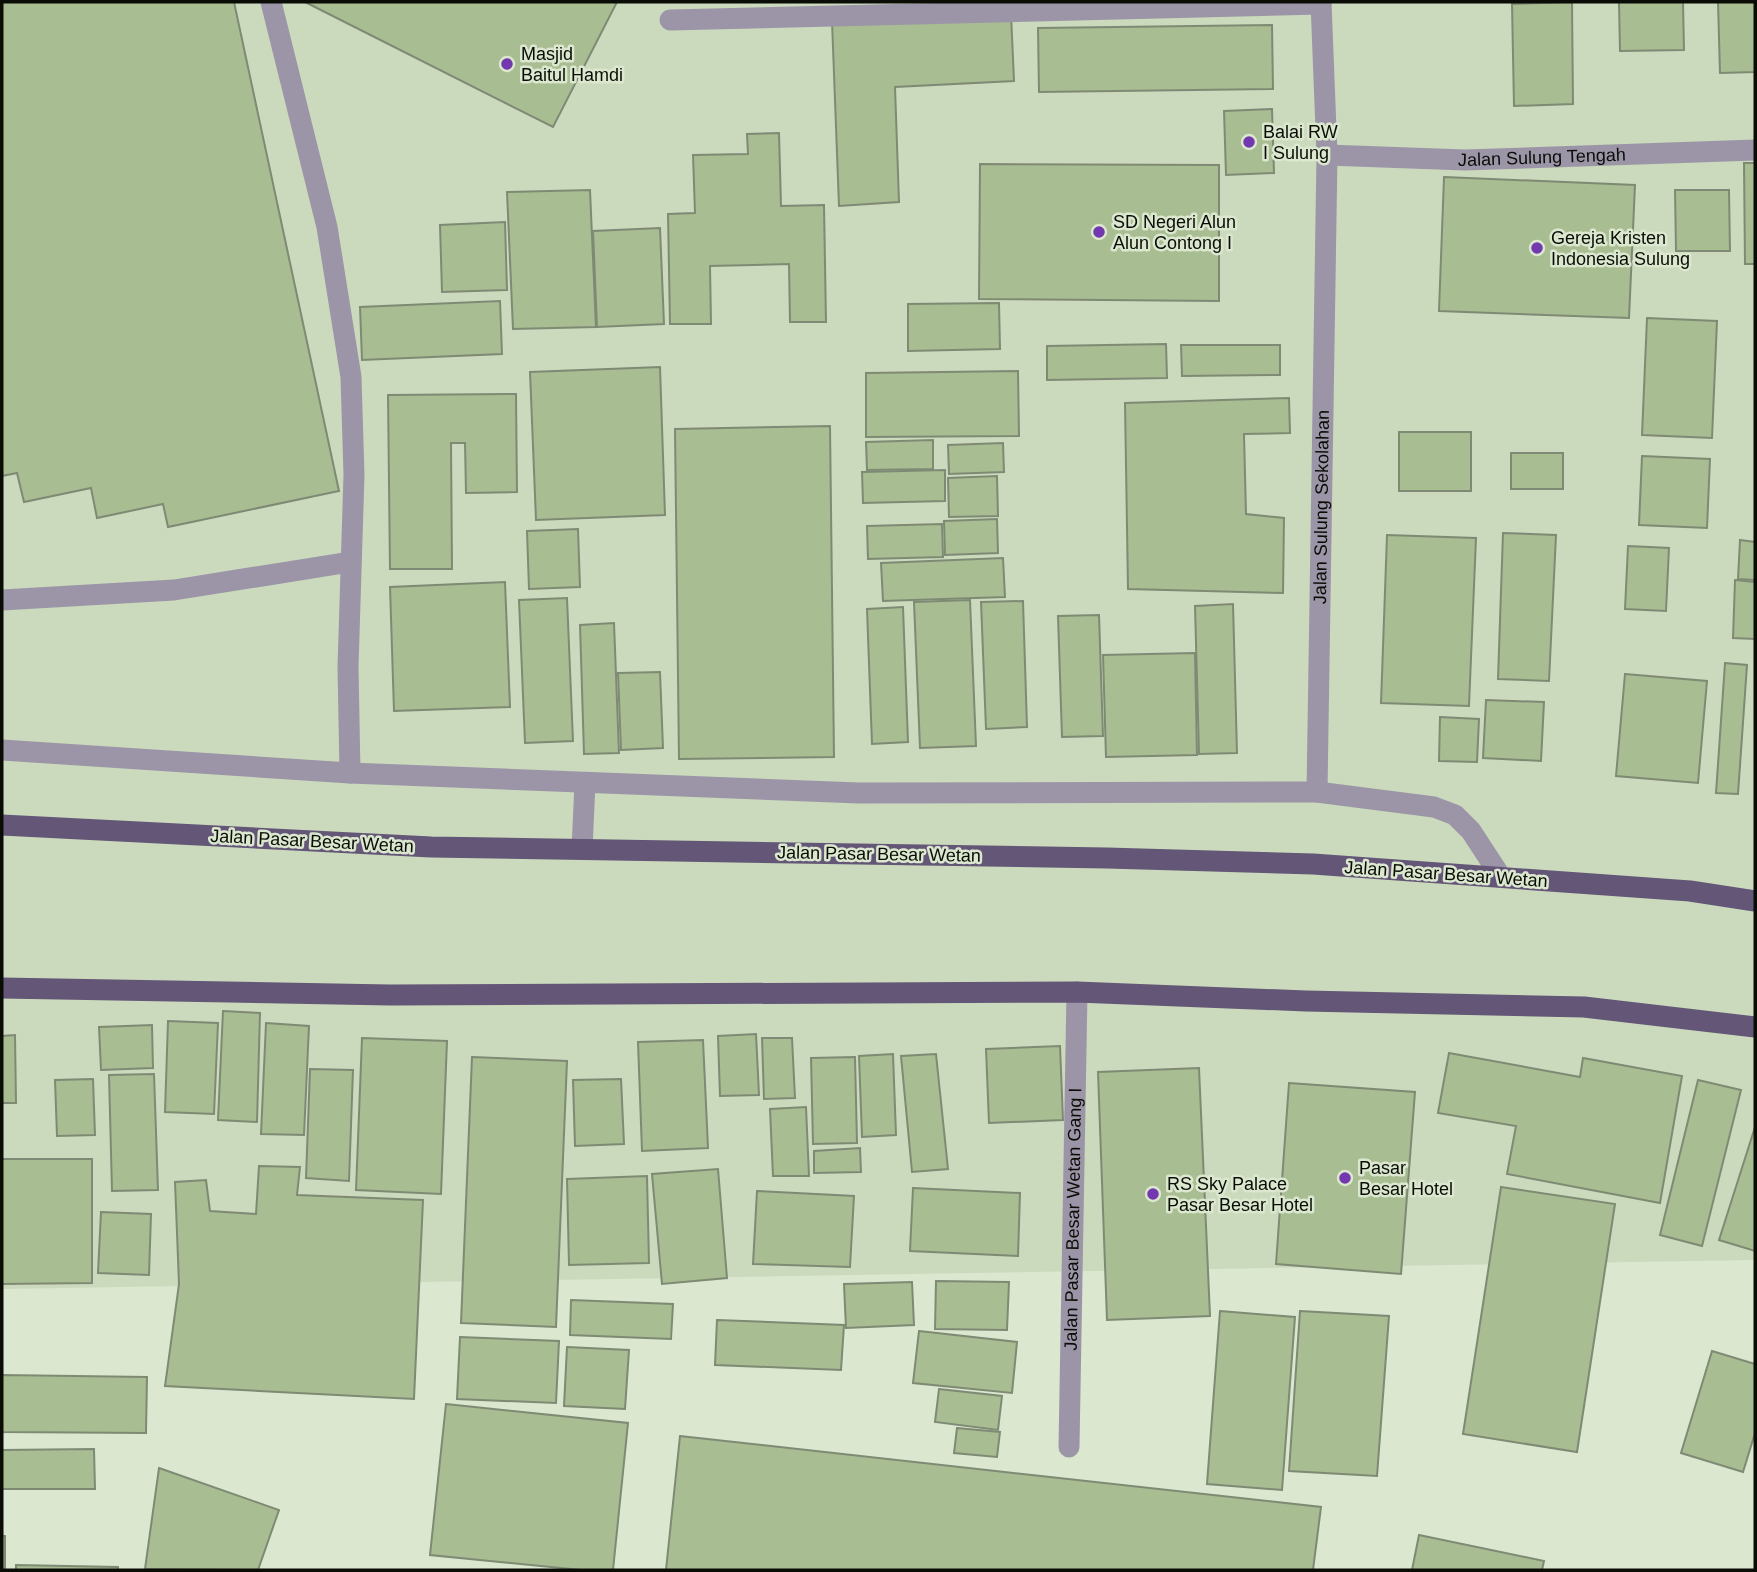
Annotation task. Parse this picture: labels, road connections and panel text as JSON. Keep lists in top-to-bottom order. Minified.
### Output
{"streets":{"main road":["Jalan Pasar Besar Wetan"],"street":["Jalan Sulung Tengah","Jalan Sulung Sekolahan","Jalan Pasar Besar Wetan Gang I"]},"crossings":[["Jalan Sulung Tengah","Jalan Sulung Sekolahan"]],"places":["Masjid Baitul Hamdi","Balai RW I Sulung","SD Negeri Alun Alun Contong I","Gereja Kristen Indonesia Sulung","Pasar Besar Hotel","RS Sky Palace Pasar Besar Hotel"]}
